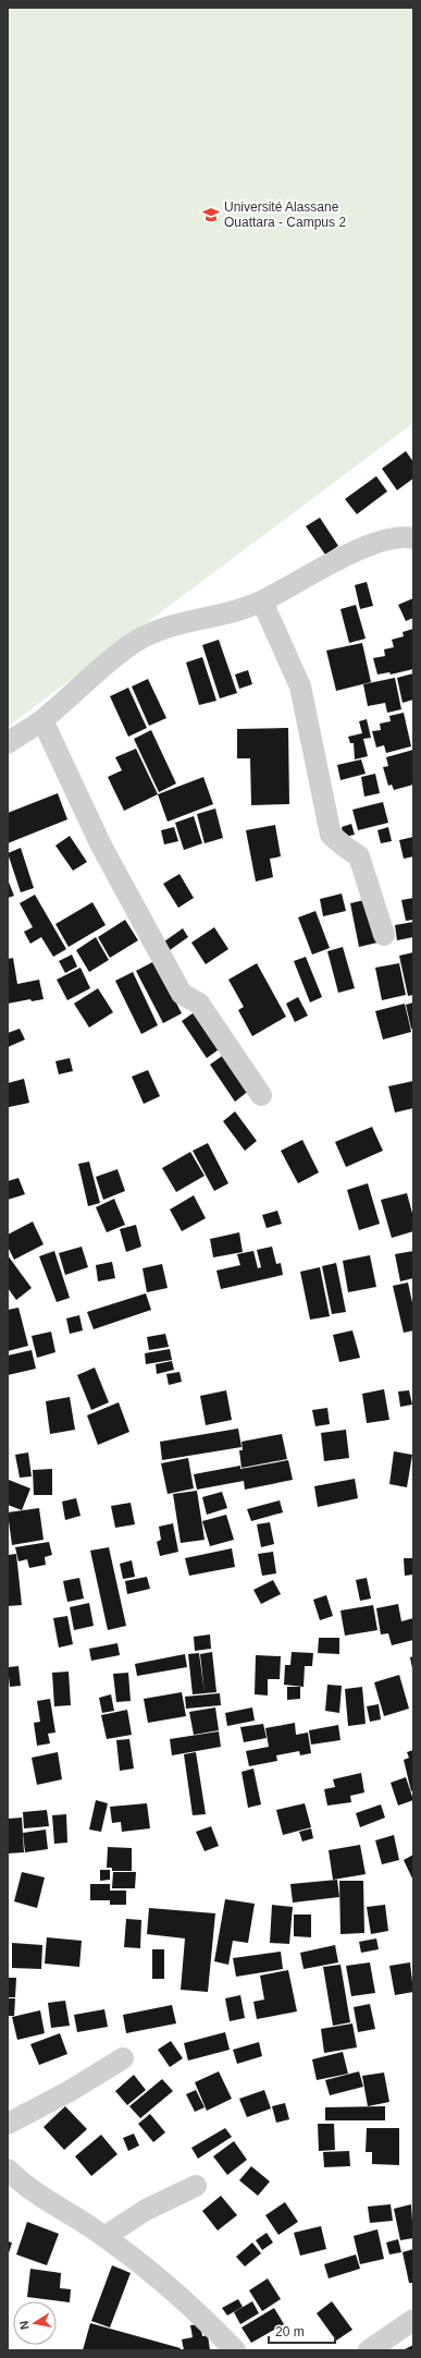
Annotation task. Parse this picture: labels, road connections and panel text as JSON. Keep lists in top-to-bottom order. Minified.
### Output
{"places":{"school or university":["Université Alassane Ouattara - Campus 2"]},"scale_bar":"20 m","north":"left"}
